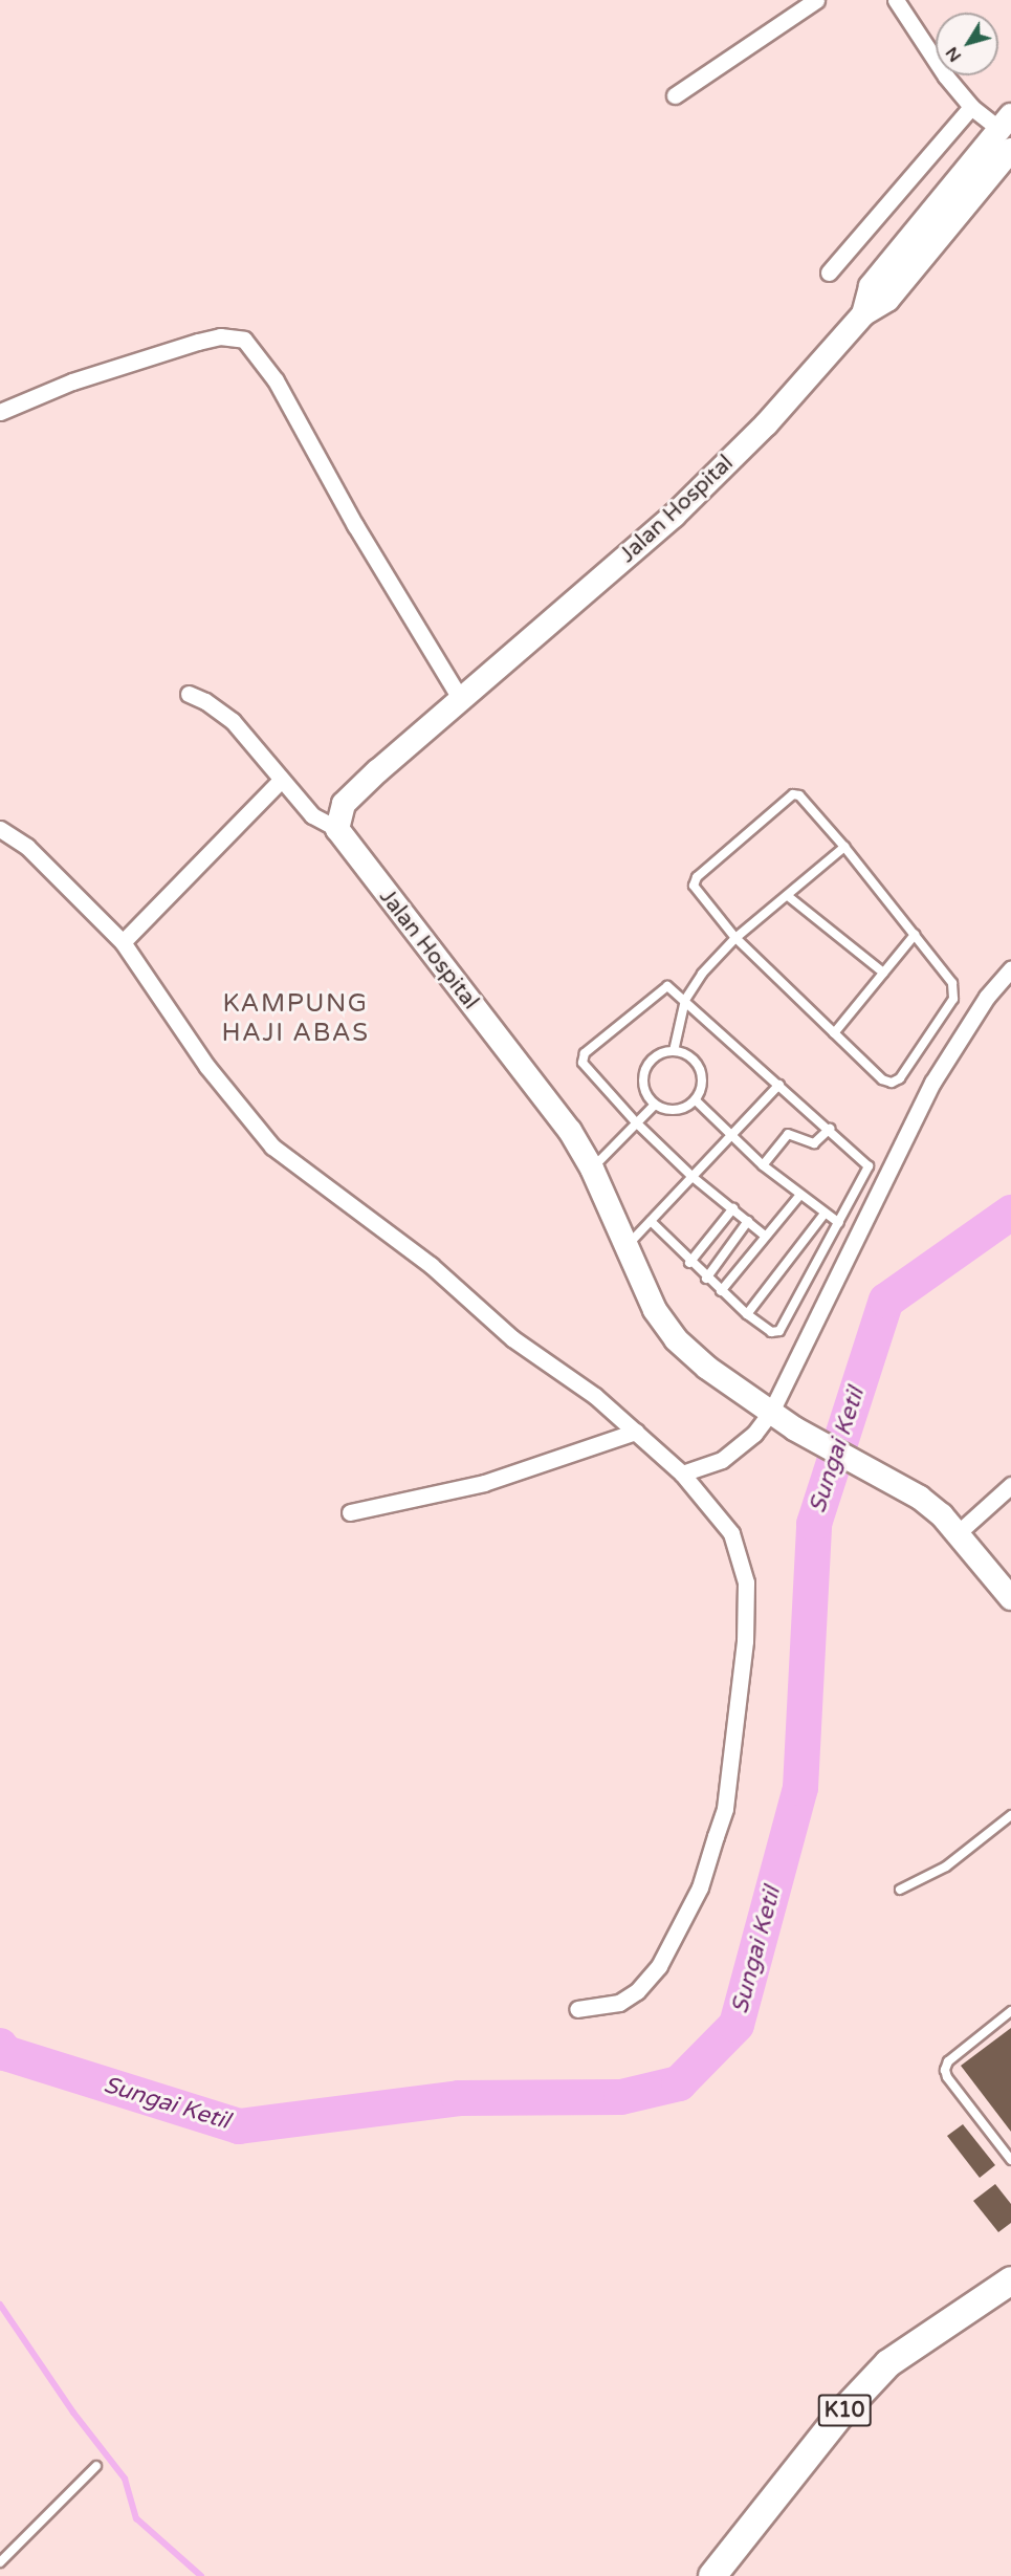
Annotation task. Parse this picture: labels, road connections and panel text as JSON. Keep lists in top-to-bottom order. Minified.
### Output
{"streets":{"main road":["Jalan Hospital","K10"]},"districts":["KAMPUNG HAJI ABAS"],"water":["Sungai Ketil"],"north":"bottom left"}
